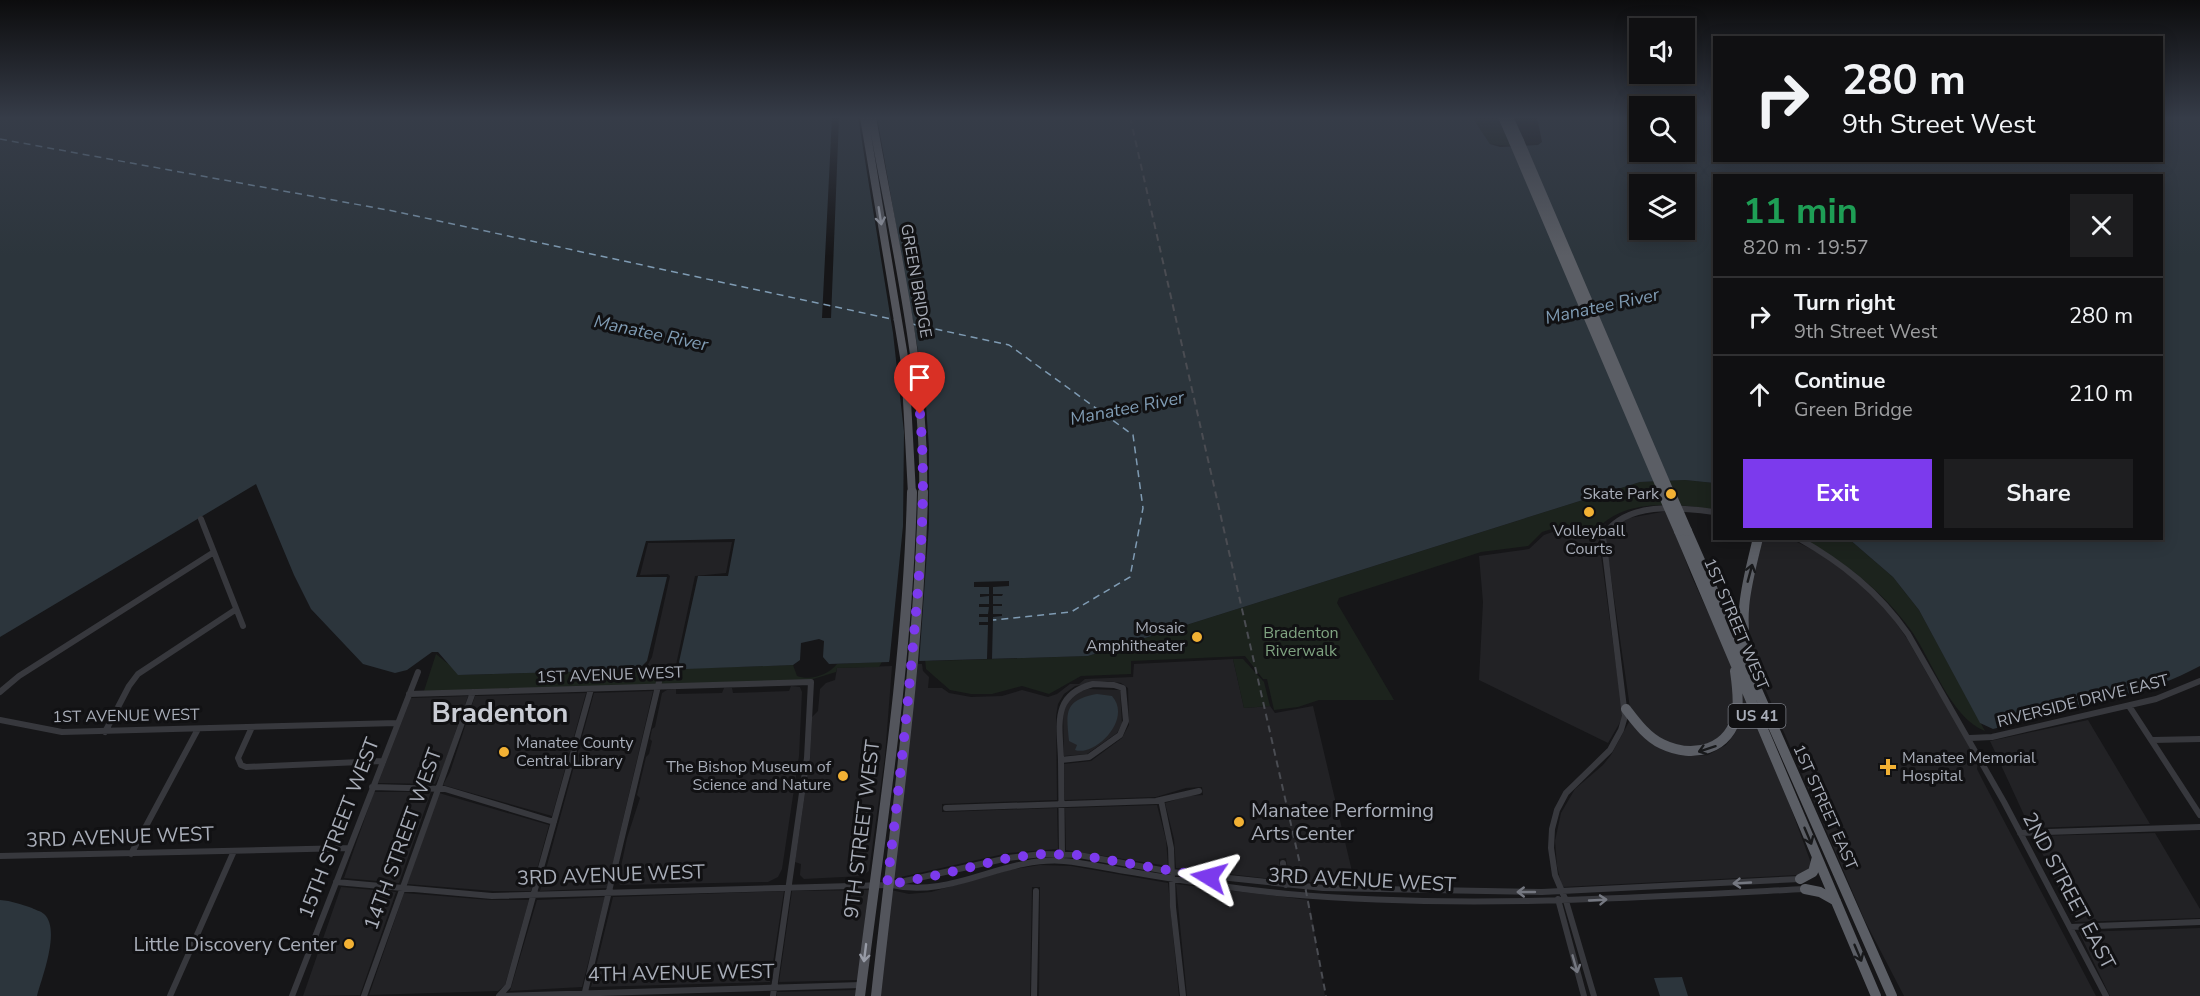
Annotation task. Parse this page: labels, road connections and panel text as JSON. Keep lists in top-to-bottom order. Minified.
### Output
{"streets":{"highway":["1ST STREET WEST","US 41","1ST STREET EAST"],"main road":["GREEN BRIDGE","9TH STREET WEST"],"street":["1ST AVENUE WEST","RIVERSIDE DRIVE EAST","15TH STREET WEST","3RD AVENUE WEST","14TH STREET WEST","2ND STREET EAST","4TH AVENUE WEST"]},"crossings":[["GREEN BRIDGE","9TH STREET WEST"],["1ST STREET WEST","US 41"],["1ST STREET WEST","1ST STREET EAST"],["1ST AVENUE WEST","15TH STREET WEST"],["1ST AVENUE WEST","3RD AVENUE WEST"],["1ST AVENUE WEST","14TH STREET WEST"],["RIVERSIDE DRIVE EAST","2ND STREET EAST"],["US 41","1ST STREET EAST"],["15TH STREET WEST","3RD AVENUE WEST"],["9TH STREET WEST","3RD AVENUE WEST"],["9TH STREET WEST","4TH AVENUE WEST"],["3RD AVENUE WEST","14TH STREET WEST"]],"one_way":["1ST STREET WEST"],"districts":["Bradenton"],"water":["Manatee River"],"parks":["Bradenton Riverwalk"],"places":{"other":["Skate Park","Volleyball Courts","Mosaic Amphitheater","Manatee County Central Library","The Bishop Museum of Science and Nature","Manatee Performing Arts Center","Little Discovery Center"],"health":["Manatee Memorial Hospital"]},"page":{"turn":["280 m","9th Street West"],"heading":["11 min","820 m · 19:57"],"list":[{"name":"Turn right","note":"9th Street West","value":"280 m"},{"name":"Continue","note":"Green Bridge","value":"210 m"}],"buttons":["Exit","Share"]}}
